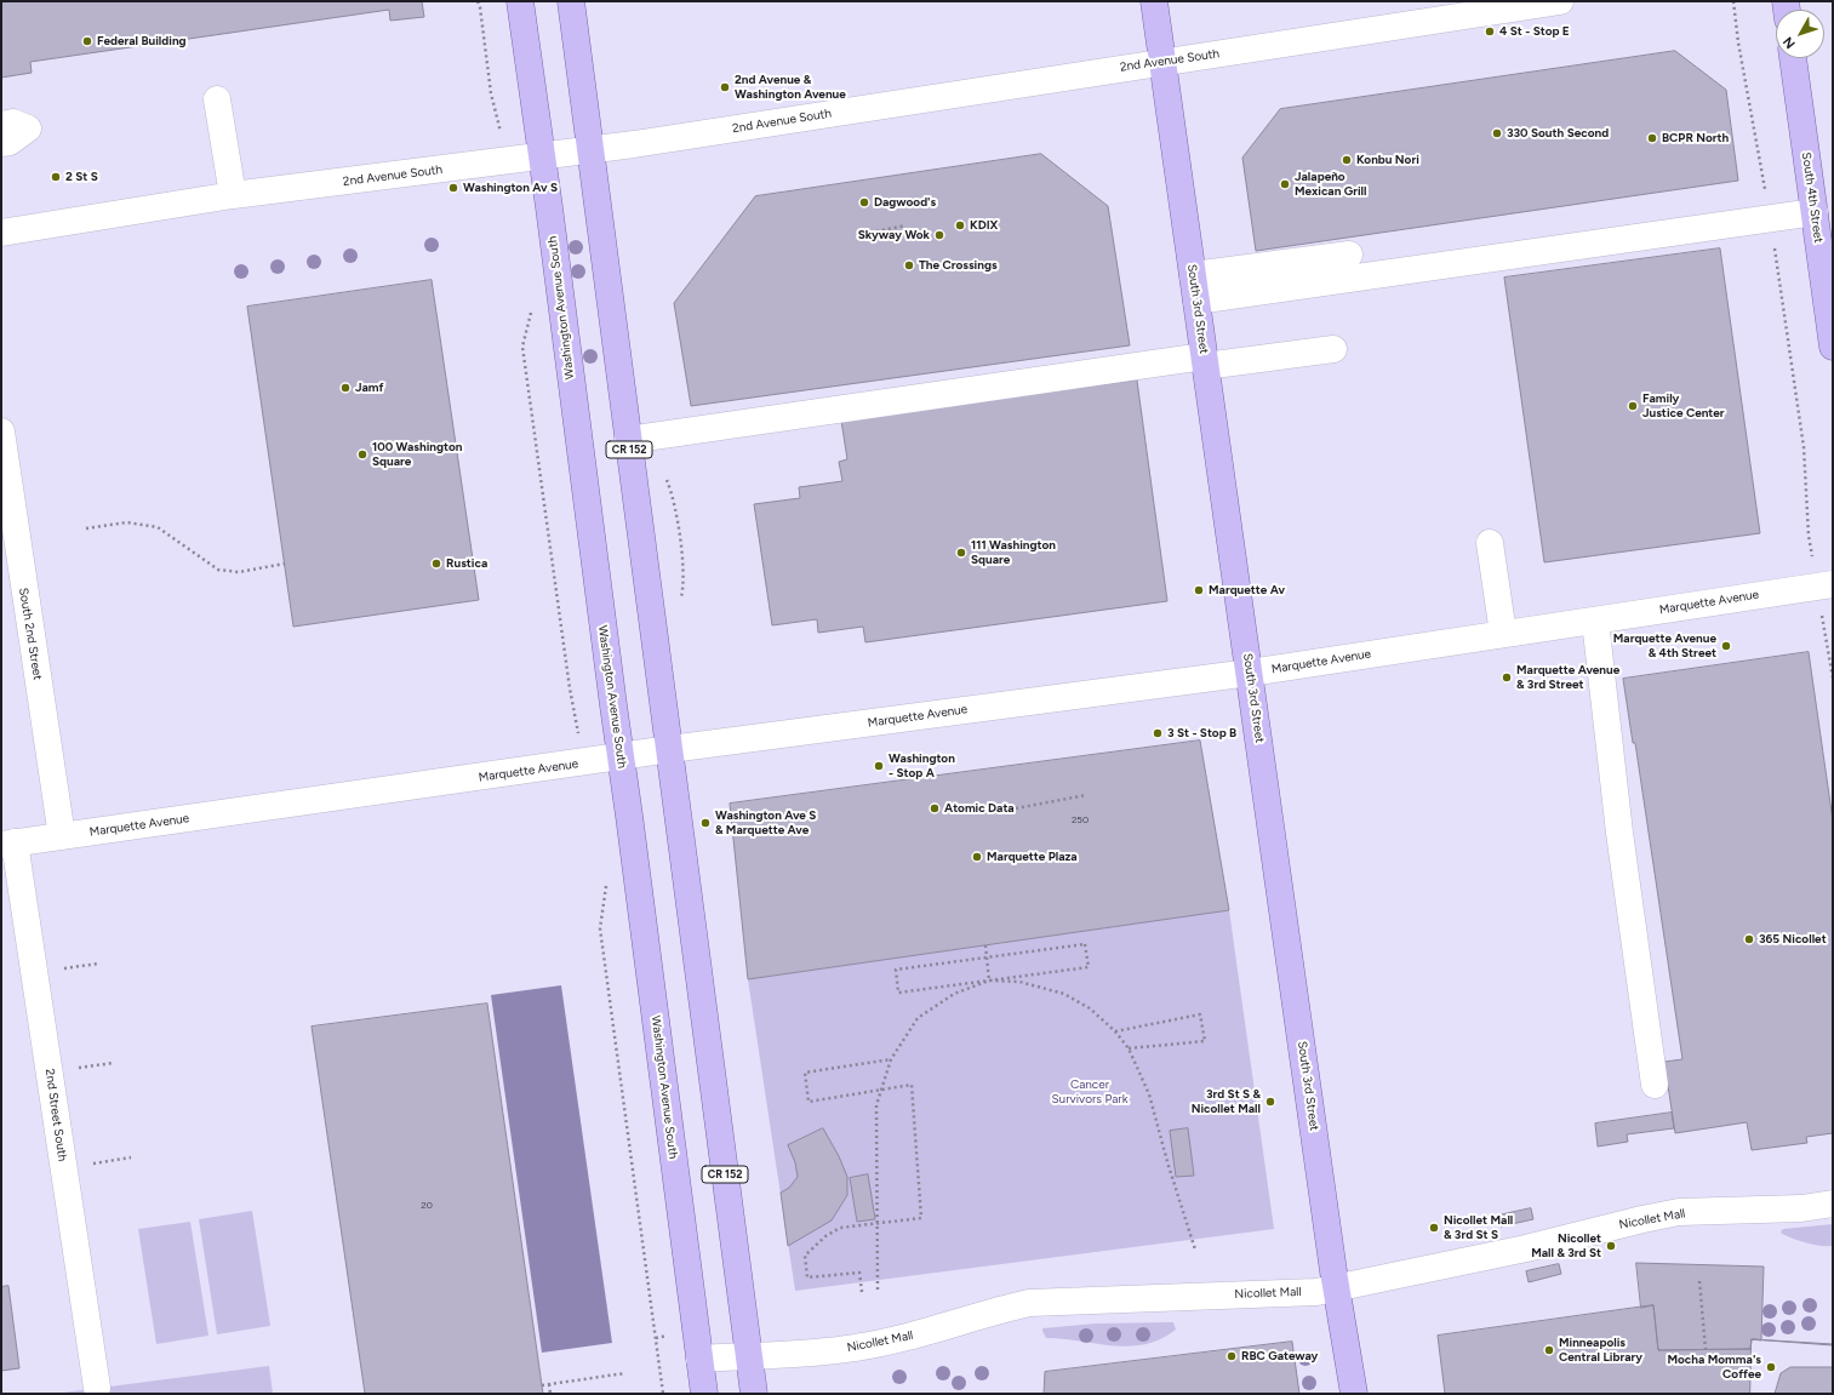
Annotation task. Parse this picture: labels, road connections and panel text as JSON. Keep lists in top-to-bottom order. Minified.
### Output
{"streets":{"main road":["South 4th Street","Washington Avenue South","South 3rd Street","CR 152"],"street":["2nd Avenue South","Marquette Avenue","South 2nd Street","2nd Street South","Nicollet Mall"]},"crossings":[["2nd Avenue South","Washington Avenue South"],["2nd Avenue South","South 3rd Street"],["2nd Avenue South","CR 152"],["Washington Avenue South","Marquette Avenue"],["Washington Avenue South","Nicollet Mall"],["South 3rd Street","Marquette Avenue"],["South 3rd Street","Nicollet Mall"],["CR 152","Marquette Avenue"],["CR 152","Nicollet Mall"],["Marquette Avenue","South 2nd Street"],["Marquette Avenue","2nd Street South"]],"parks":["Cancer Survivors Park"],"places":["4 St - Stop E","Federal Building","2nd Avenue & Washington Avenue","330 South Second","BCPR North","Konbu Nori","2 St S","Jalapeño Mexican Grill","Washington Av S","Dagwood's","KDIX","Skyway Wok","The Crossings","Jamf","Family Justice Center","100 Washington Square","111 Washington Square","Rustica","Marquette Av","Marquette Avenue & 4th Street","Marquette Avenue & 3rd Street","3 St - Stop B","Washington - Stop A","Atomic Data","Washington Ave S & Marquette Ave","Marquette Plaza","365 Nicollet","3rd St S & Nicollet Mall","Nicollet Mall & 3rd St S","Nicollet Mall & 3rd St","Minneapolis Central Library","RBC Gateway","Mocha Momma's Coffee"],"house_numbers":["250","20"],"north":"bottom left"}
